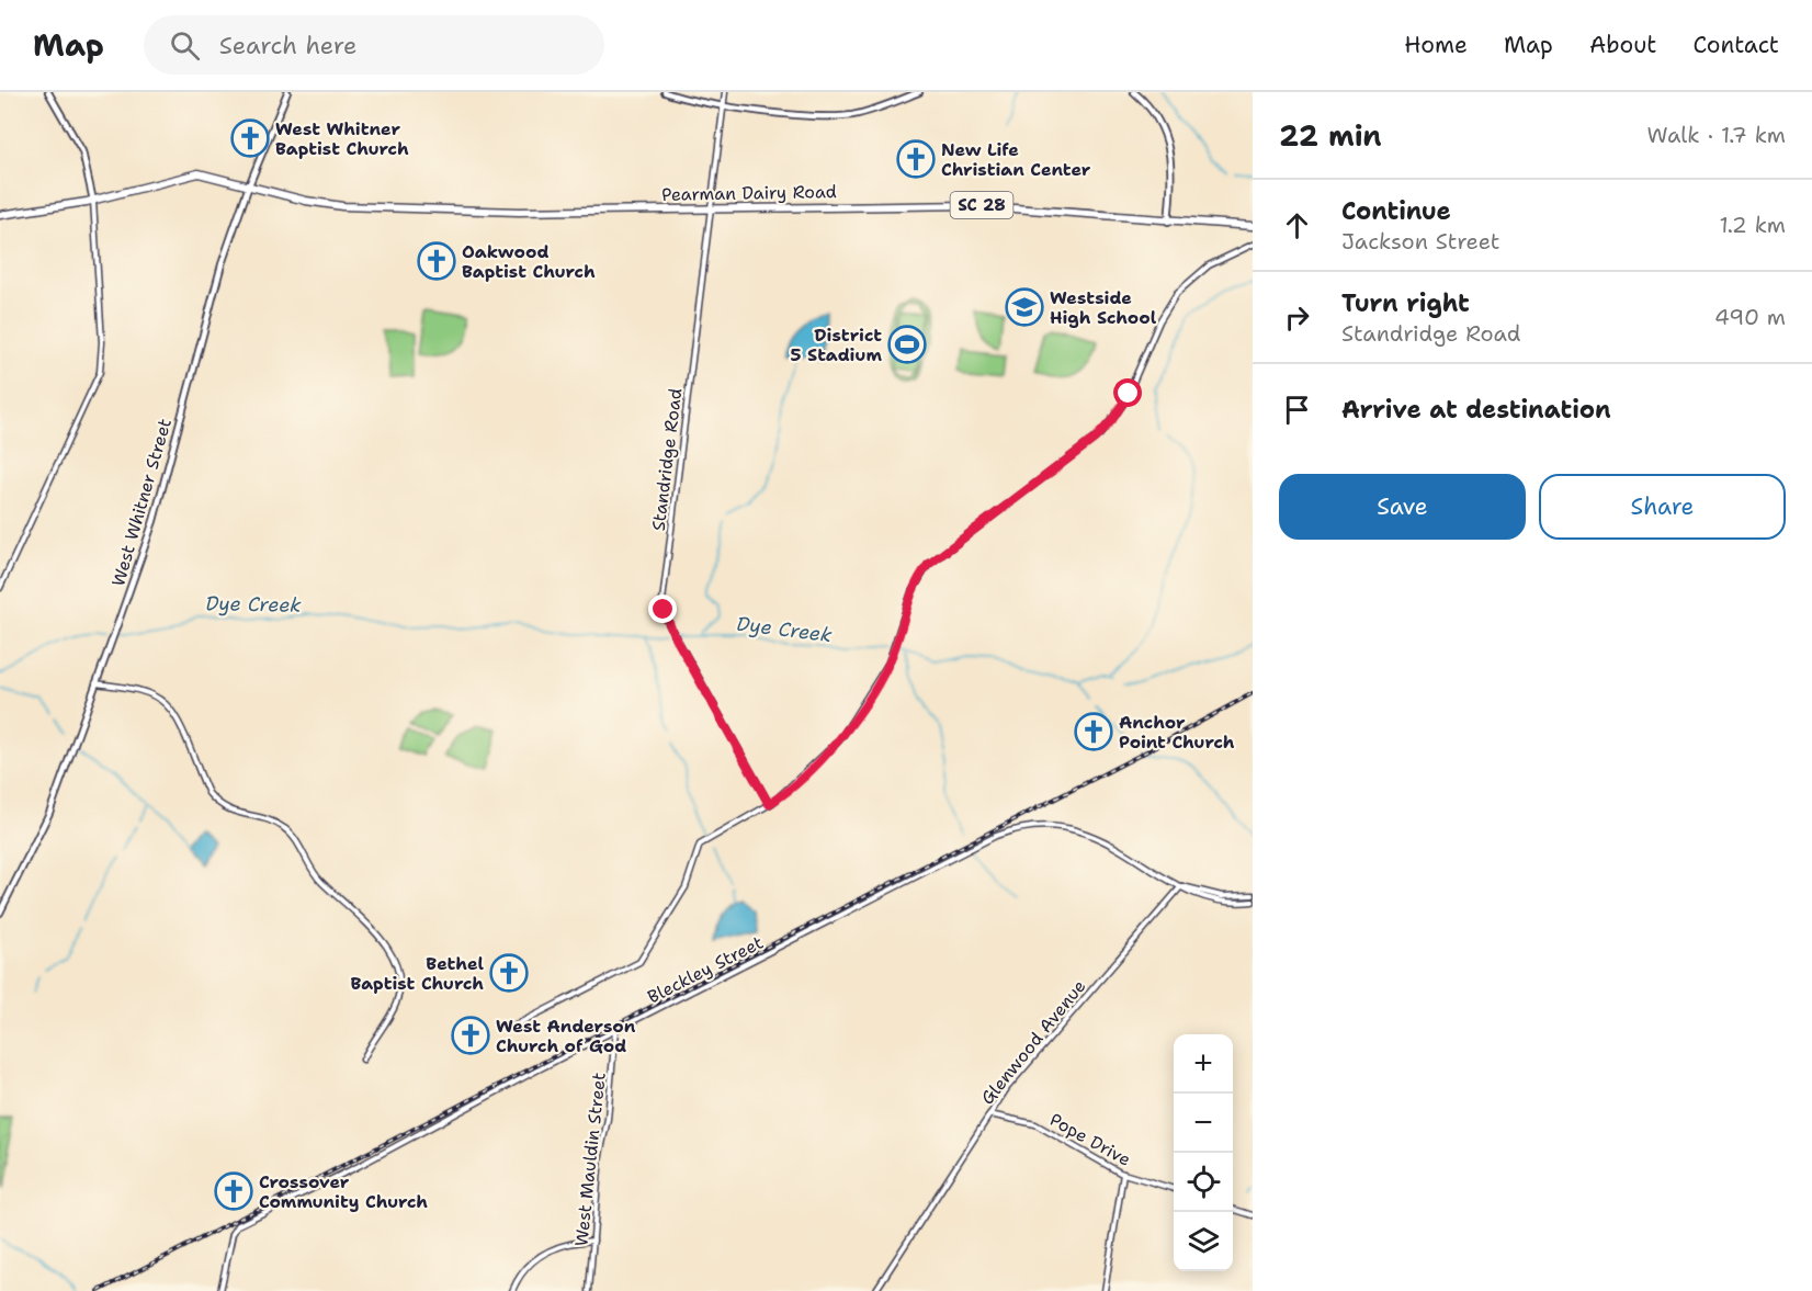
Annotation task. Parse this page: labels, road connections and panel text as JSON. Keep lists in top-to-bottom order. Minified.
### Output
{"streets":{"highway":["Pearman Dairy Road","SC 28"],"main road":["West Whitner Street"],"street":["Standridge Road","Bleckley Street","Glenwood Avenue","Pope Drive","West Mauldin Street"]},"crossings":[["Pearman Dairy Road","SC 28"],["Pearman Dairy Road","Standridge Road"],["Pearman Dairy Road","West Whitner Street"],["SC 28","West Whitner Street"],["Bleckley Street","Glenwood Avenue"],["Bleckley Street","West Mauldin Street"],["Glenwood Avenue","Pope Drive"]],"water":["Dye Creek"],"places":{"church":["West Whitner Baptist Church","New Life Christian Center","Oakwood Baptist Church","Anchor Point Church","Bethel Baptist Church","West Anderson Church of God","Crossover Community Church"],"school or university":["Westside High School"],"sports":["District 5 Stadium"]},"page":{"header":"Map","search":"Search here","nav":["Home","Map","About","Contact"],"heading":["22 min","Walk · 1.7 km"],"list":[["Continue","Jackson Street","1.2 km"],["Turn right","Standridge Road","490 m"],"Arrive at destination"],"buttons":["Save","Share"],"map_buttons":["+","−"]}}
